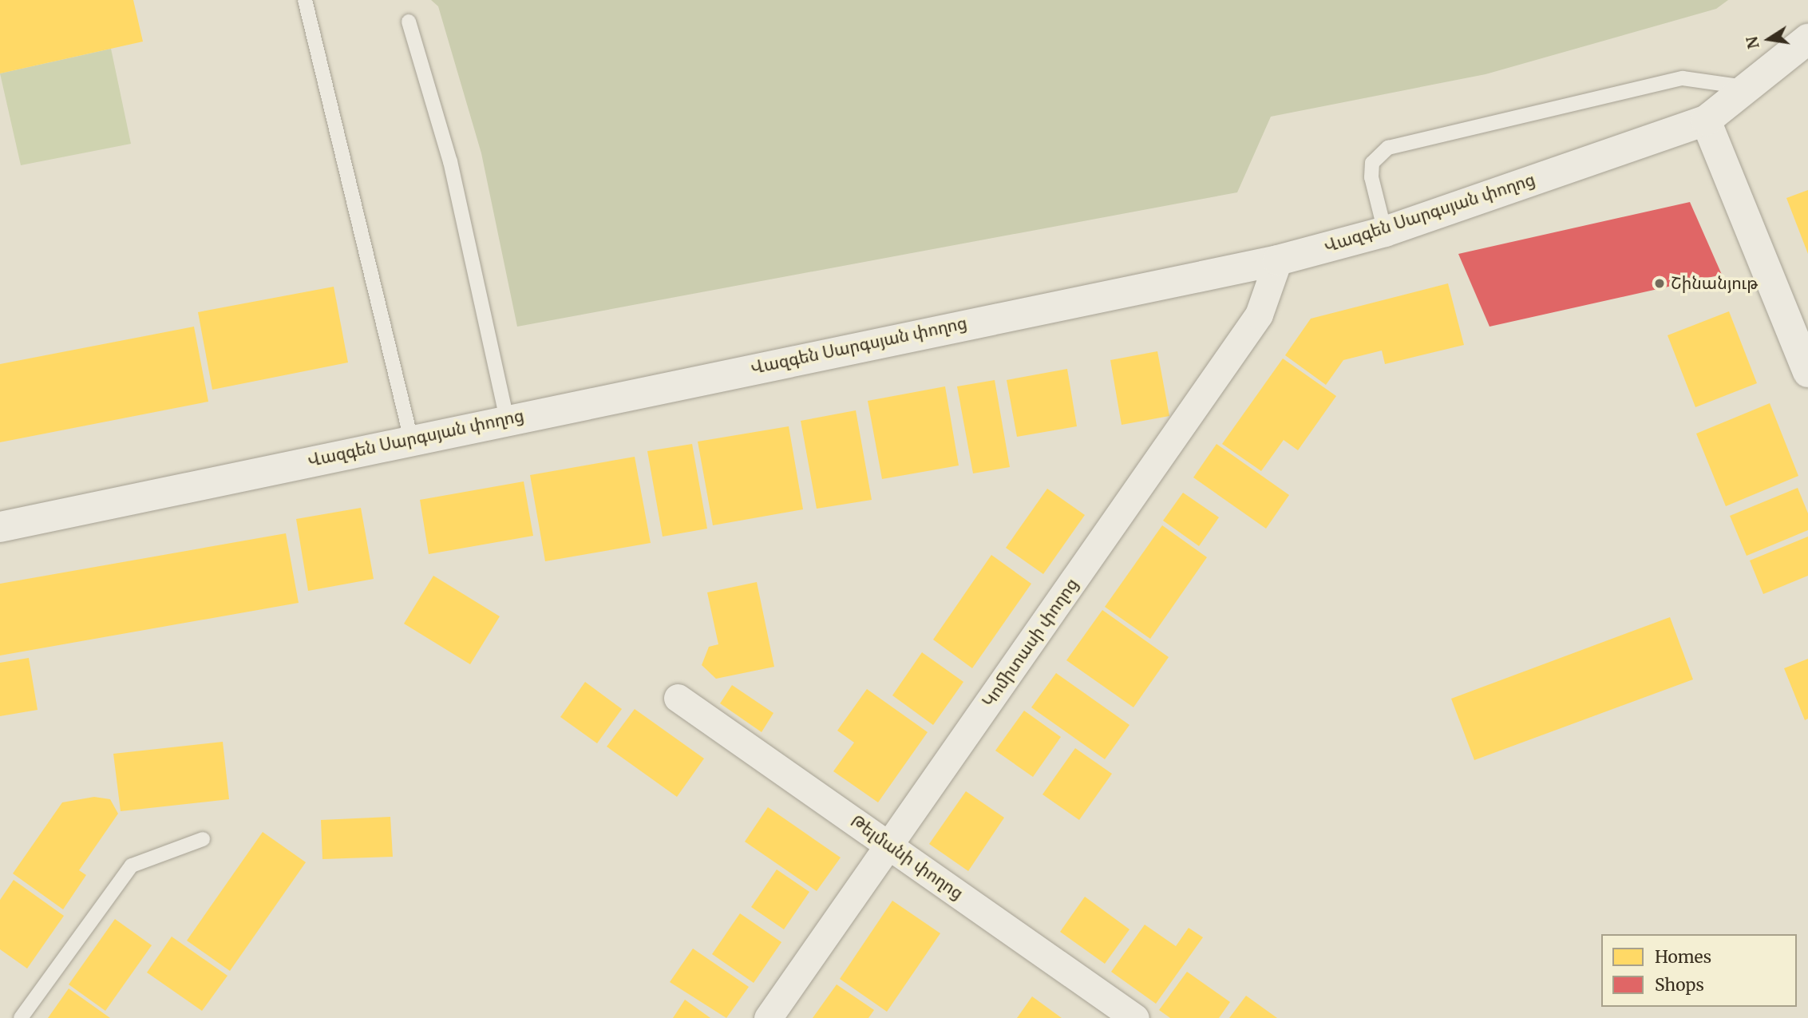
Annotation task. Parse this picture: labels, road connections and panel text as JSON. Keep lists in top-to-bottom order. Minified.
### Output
{"streets":{"street":["Վազգեն Սարգսյան փողոց","Կոմիտասի փողոց","Թելմանի փողոց"]},"crossings":[["Վազգեն Սարգսյան փողոց","Կոմիտասի փողոց"],["Կոմիտասի փողոց","Թելմանի փողոց"]],"places":["Շինանյութ"],"legend":["Homes","Shops"],"north":"left"}
